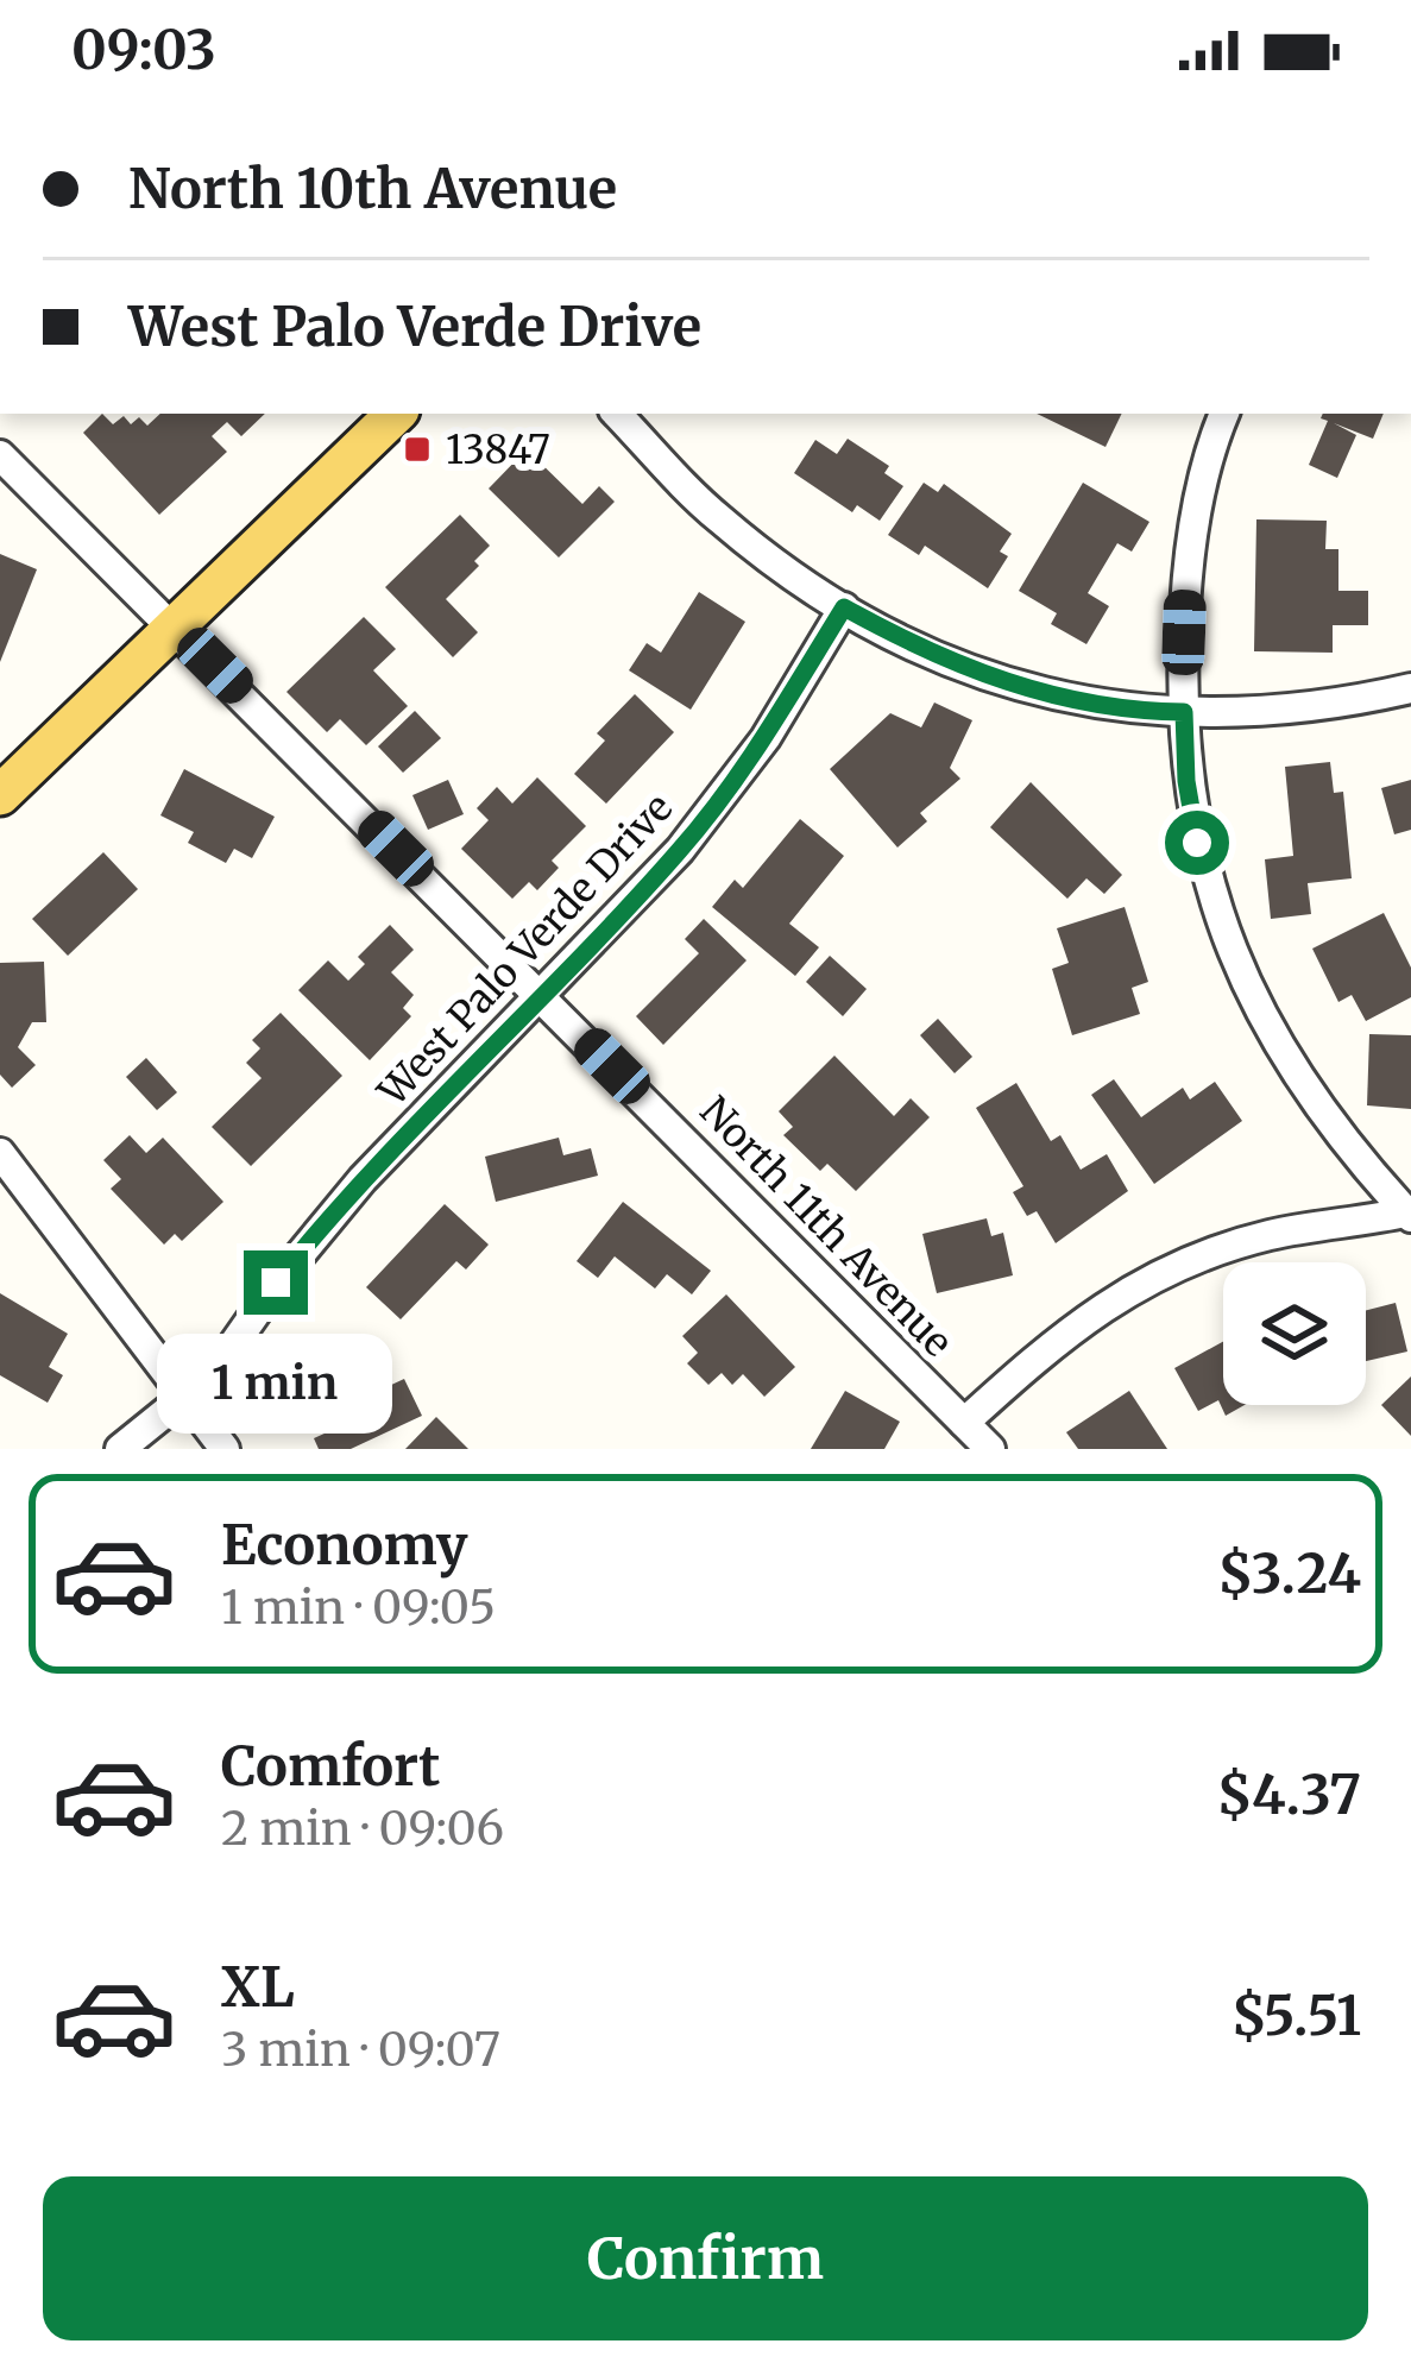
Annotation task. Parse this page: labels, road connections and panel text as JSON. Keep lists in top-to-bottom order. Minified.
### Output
{"streets":{"street":["West Palo Verde Drive","North 11th Avenue"]},"crossings":[["West Palo Verde Drive","North 11th Avenue"]],"places":{"transit":["13847"]},"page":{"status":"09:03","banner":["North 10th Avenue","West Palo Verde Drive"],"bubble":"1 min","list":[{"name":"Economy","note":"1 min · 09:05","value":"$3.24"},{"name":"Comfort","note":"2 min · 09:06","value":"$4.37"},{"name":"XL","note":"3 min · 09:07","value":"$5.51"}],"buttons":"Confirm"}}
